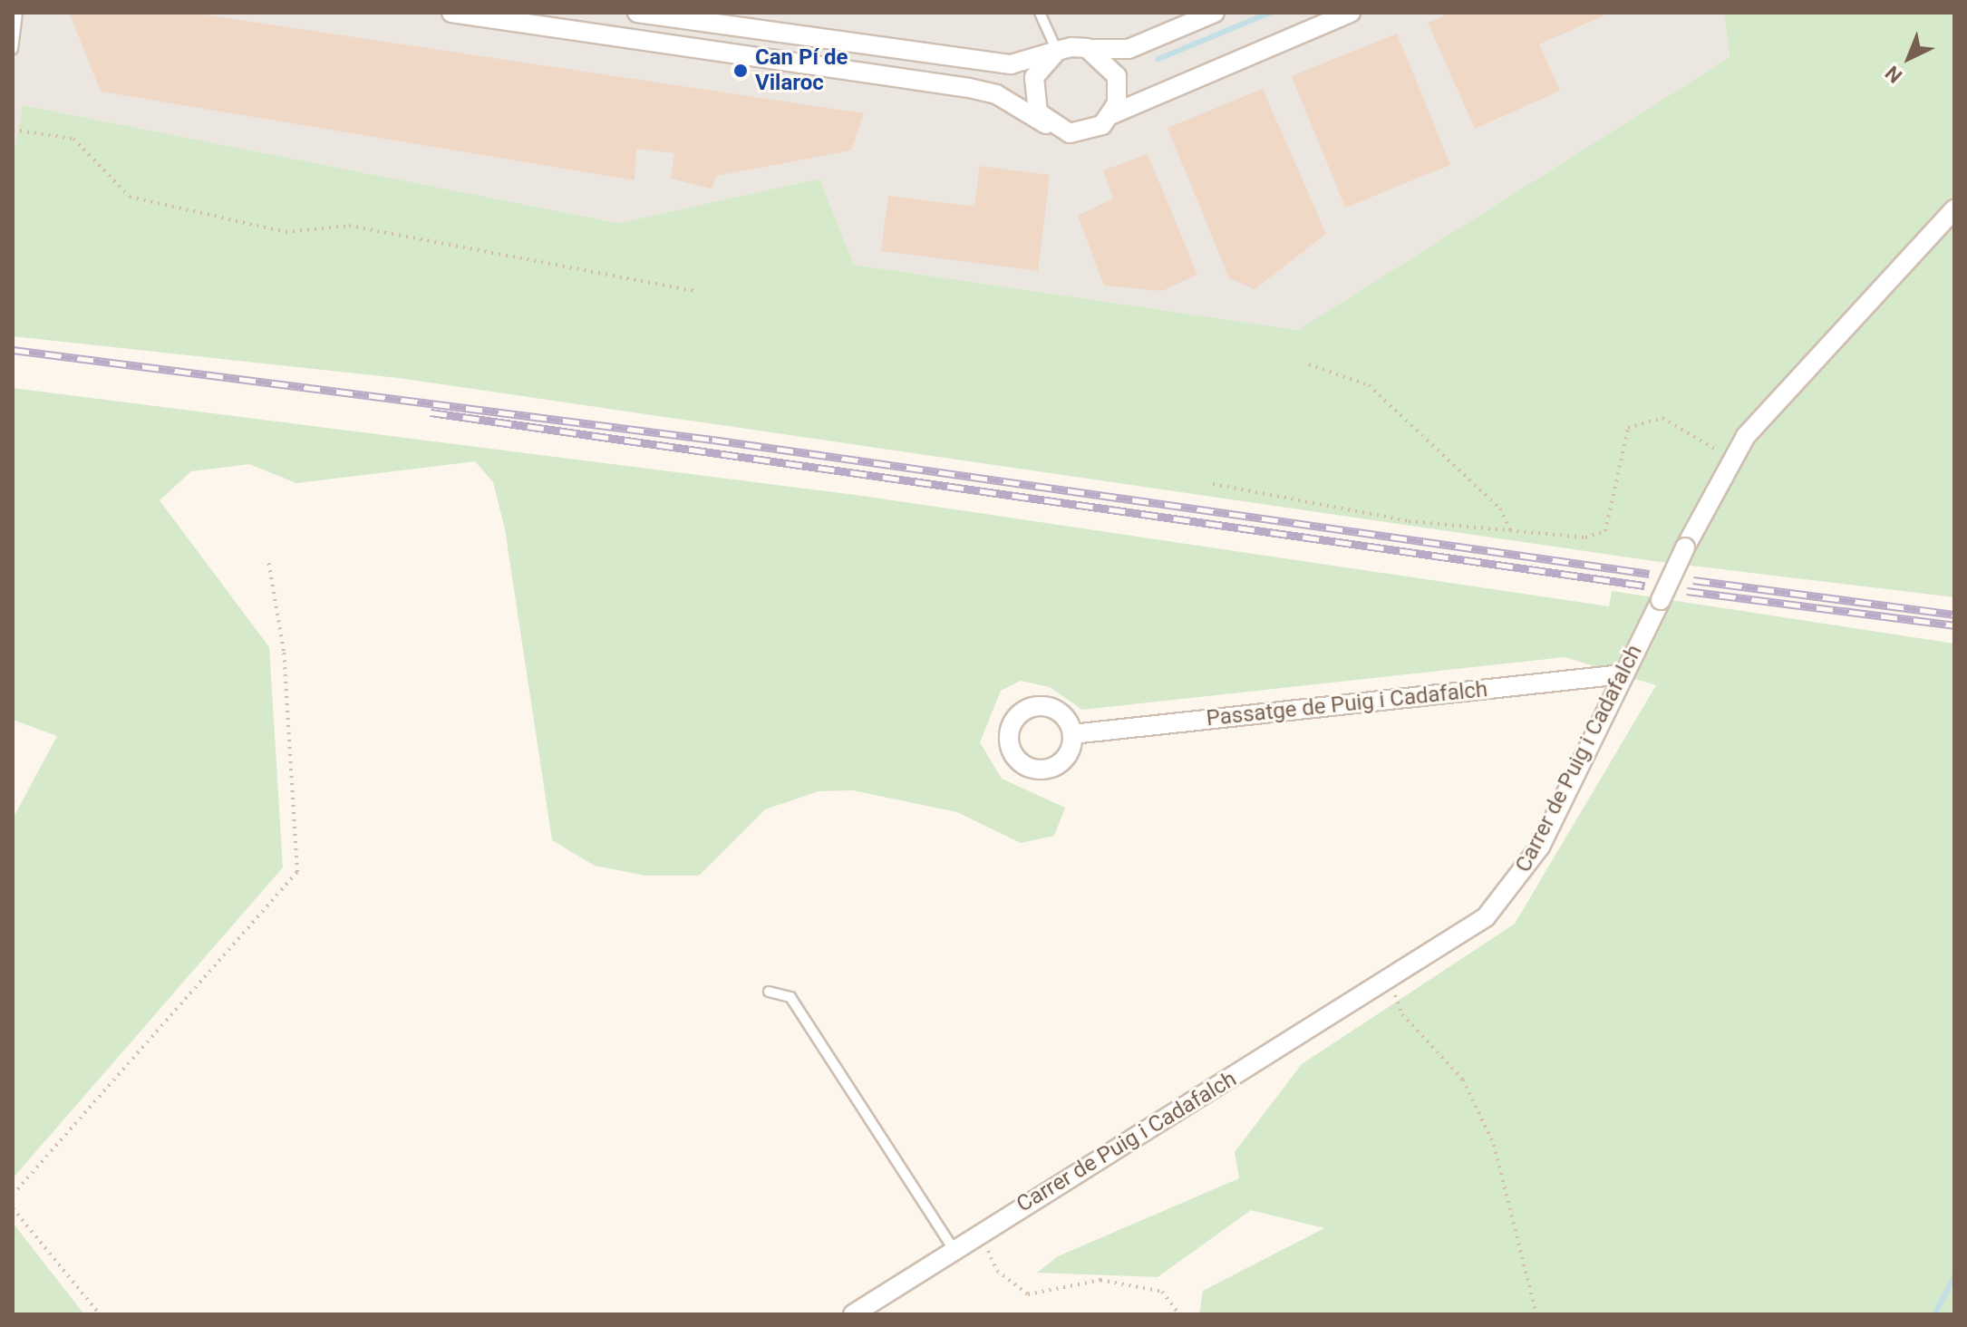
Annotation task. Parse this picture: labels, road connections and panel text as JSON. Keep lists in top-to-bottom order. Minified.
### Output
{"streets":{"street":["Passatge de Puig i Cadafalch","Carrer de Puig i Cadafalch"]},"crossings":[["Passatge de Puig i Cadafalch","Carrer de Puig i Cadafalch"]],"places":["Can Pí de Vilaroc"],"north":"bottom left"}
